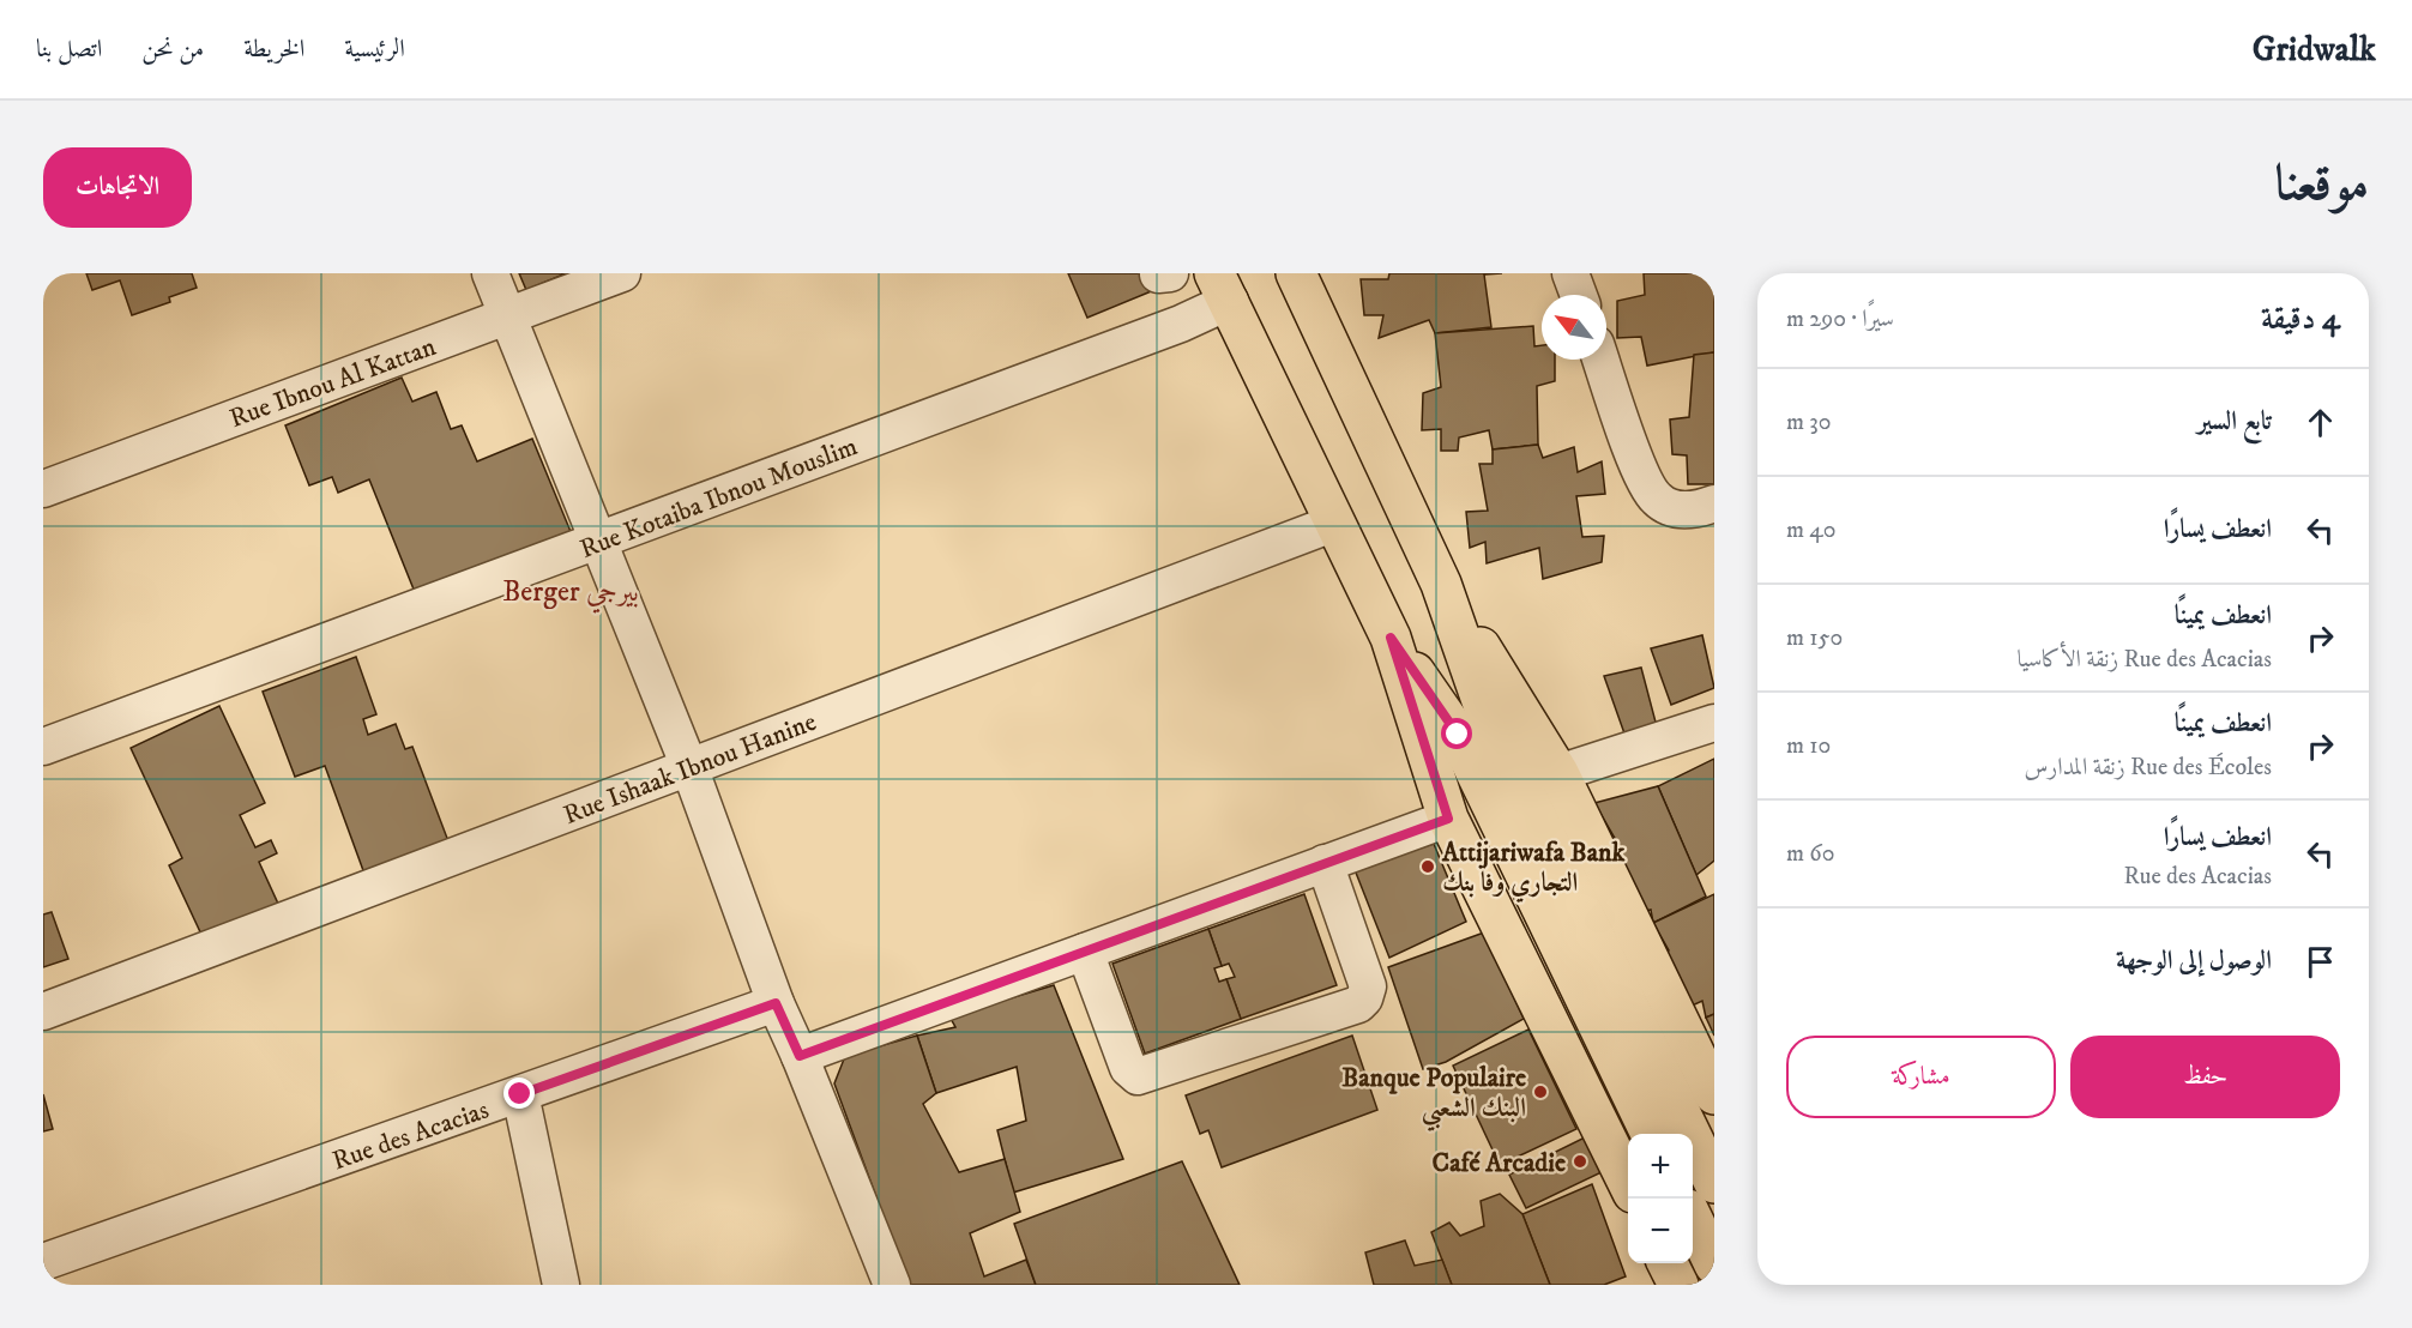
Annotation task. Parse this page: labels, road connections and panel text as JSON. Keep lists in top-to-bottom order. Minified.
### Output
{"streets":{"street":["Rue Ibnou Al Kattan","Rue Kotaiba Ibnou Mouslim","Rue Ishaak Ibnou Hanine","Rue des Acacias"]},"districts":["Berger بيرجي"],"places":["Attijariwafa Bank التجاري وفا بنك","Banque Populaire البنك الشعبي","Café Arcadie"],"north":"top left","page":{"header":"Gridwalk","nav":["الرئيسية","الخريطة","من نحن","اتصل بنا"],"title":"موقعنا","buttons":["الاتجاهات",["حفظ","مشاركة"]],"heading":["4 دقيقة","سيرًا · 290 m"],"list":[["تابع السير","30 m"],["انعطف يسارًا","40 m"],["انعطف يمينًا","Rue des Acacias زنقة الأكاسيا","150 m"],["انعطف يمينًا","Rue des Écoles زنقة المدارس","10 m"],["انعطف يسارًا","Rue des Acacias","60 m"],"الوصول إلى الوجهة"],"map_buttons":["+","−"]}}
